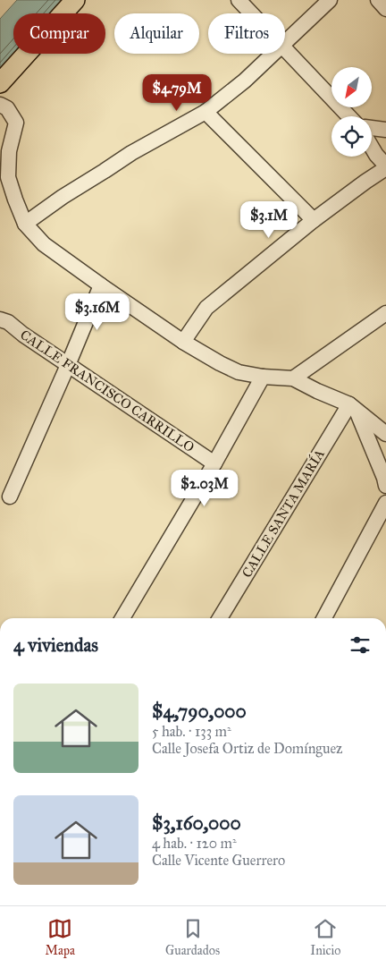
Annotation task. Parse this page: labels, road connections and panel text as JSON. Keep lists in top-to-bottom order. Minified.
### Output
{"streets":{"street":["CALLE FRANCISCO CARRILLO","CALLE SANTA MARÍA"]},"north":"bottom left","page":{"chip":["Comprar","Alquilar","Filtros"],"price":["$4.79M","$3.1M","$3.16M","$2.03M"],"heading":"4 viviendas","list":[{"name":"$4,790,000","note":"5 hab. · 133 m² · Calle Josefa Ortiz de Domínguez"},{"name":"$3,160,000","note":"4 hab. · 120 m² · Calle Vicente Guerrero"}],"tabs":["Mapa","Guardados","Inicio"]}}
